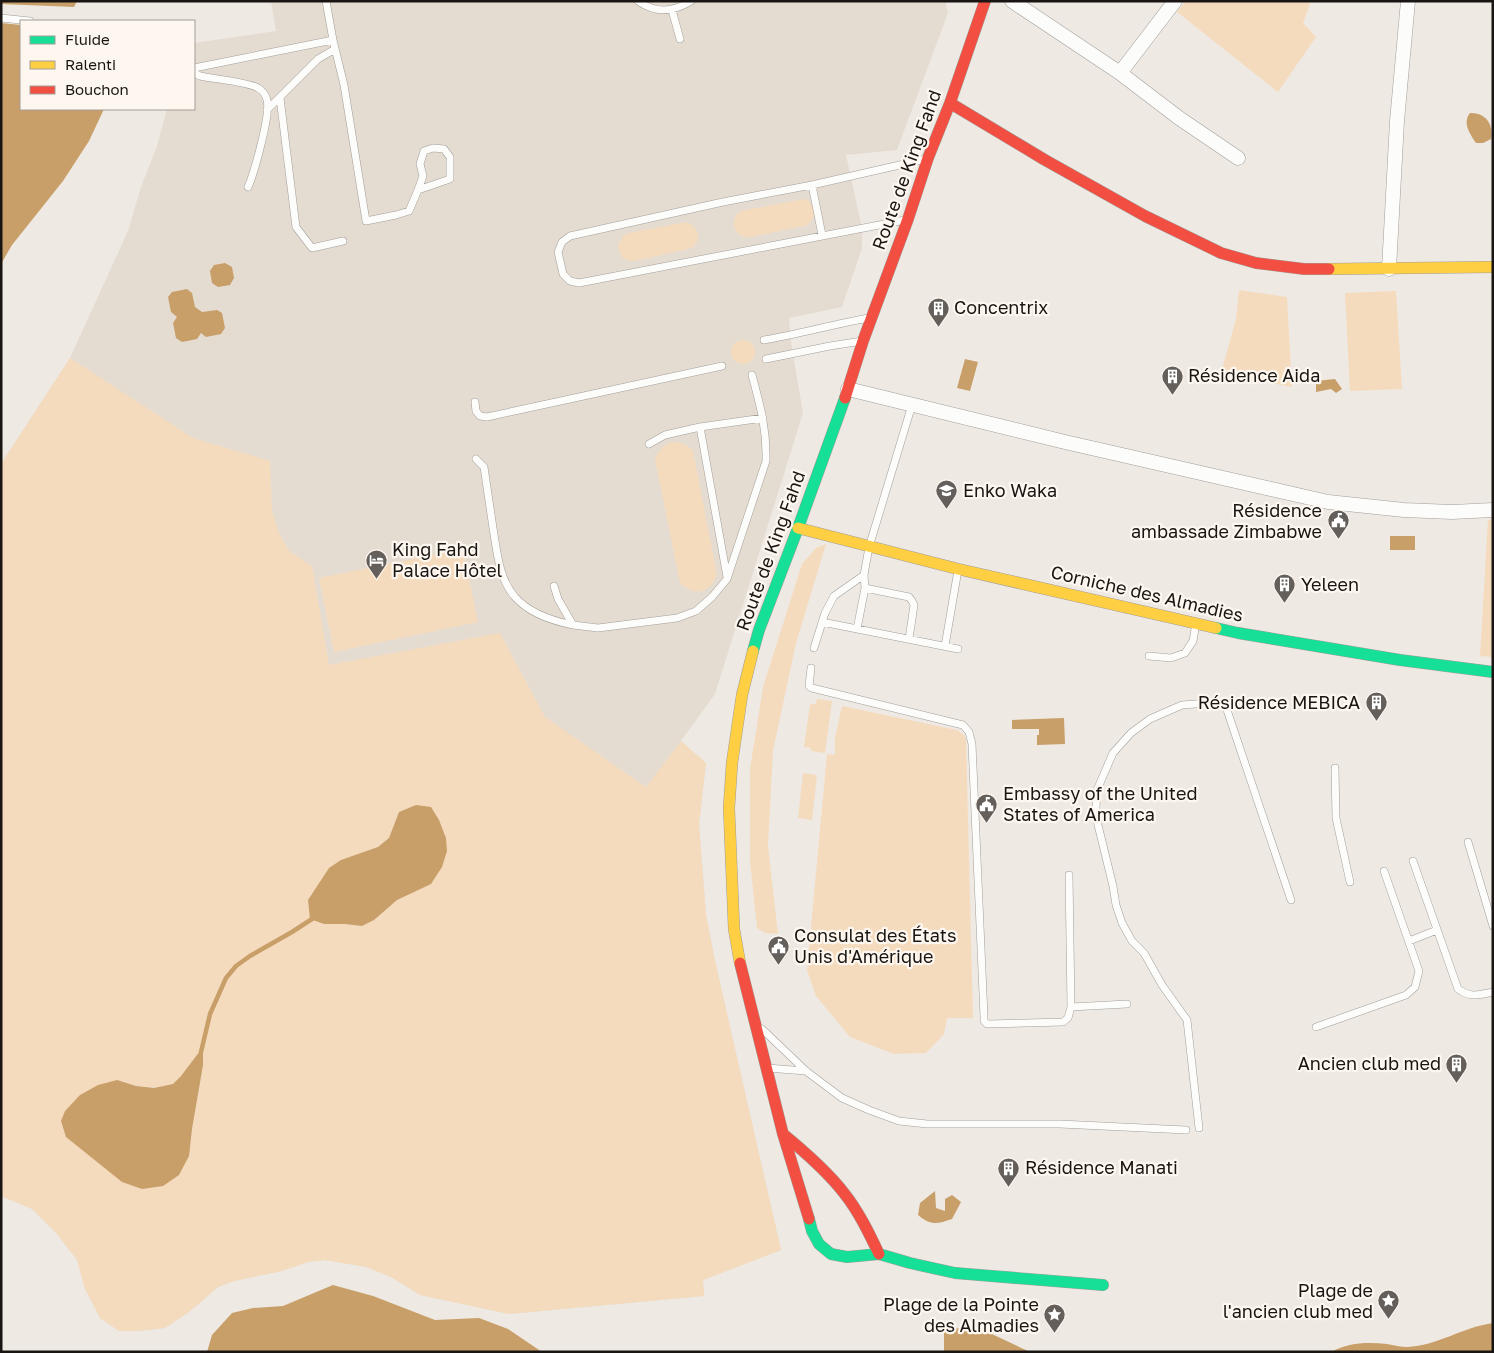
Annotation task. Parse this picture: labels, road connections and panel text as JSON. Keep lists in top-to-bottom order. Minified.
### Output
{"streets":{"street":["Route de King Fahd","Corniche des Almadies"]},"crossings":[["Route de King Fahd","Corniche des Almadies"]],"places":{"building":["Concentrix","Résidence Aida","Yeleen","Résidence MEBICA","Ancien club med","Résidence Manati"],"school or university":["Enko Waka"],"public building":["Résidence ambassade Zimbabwe","Embassy of the United States of America","Consulat des États Unis d'Amérique"],"hotel":["King Fahd Palace Hôtel"],"place":["Plage de l'ancien club med","Plage de la Pointe des Almadies"]},"legend":["Fluide","Ralenti","Bouchon"]}
